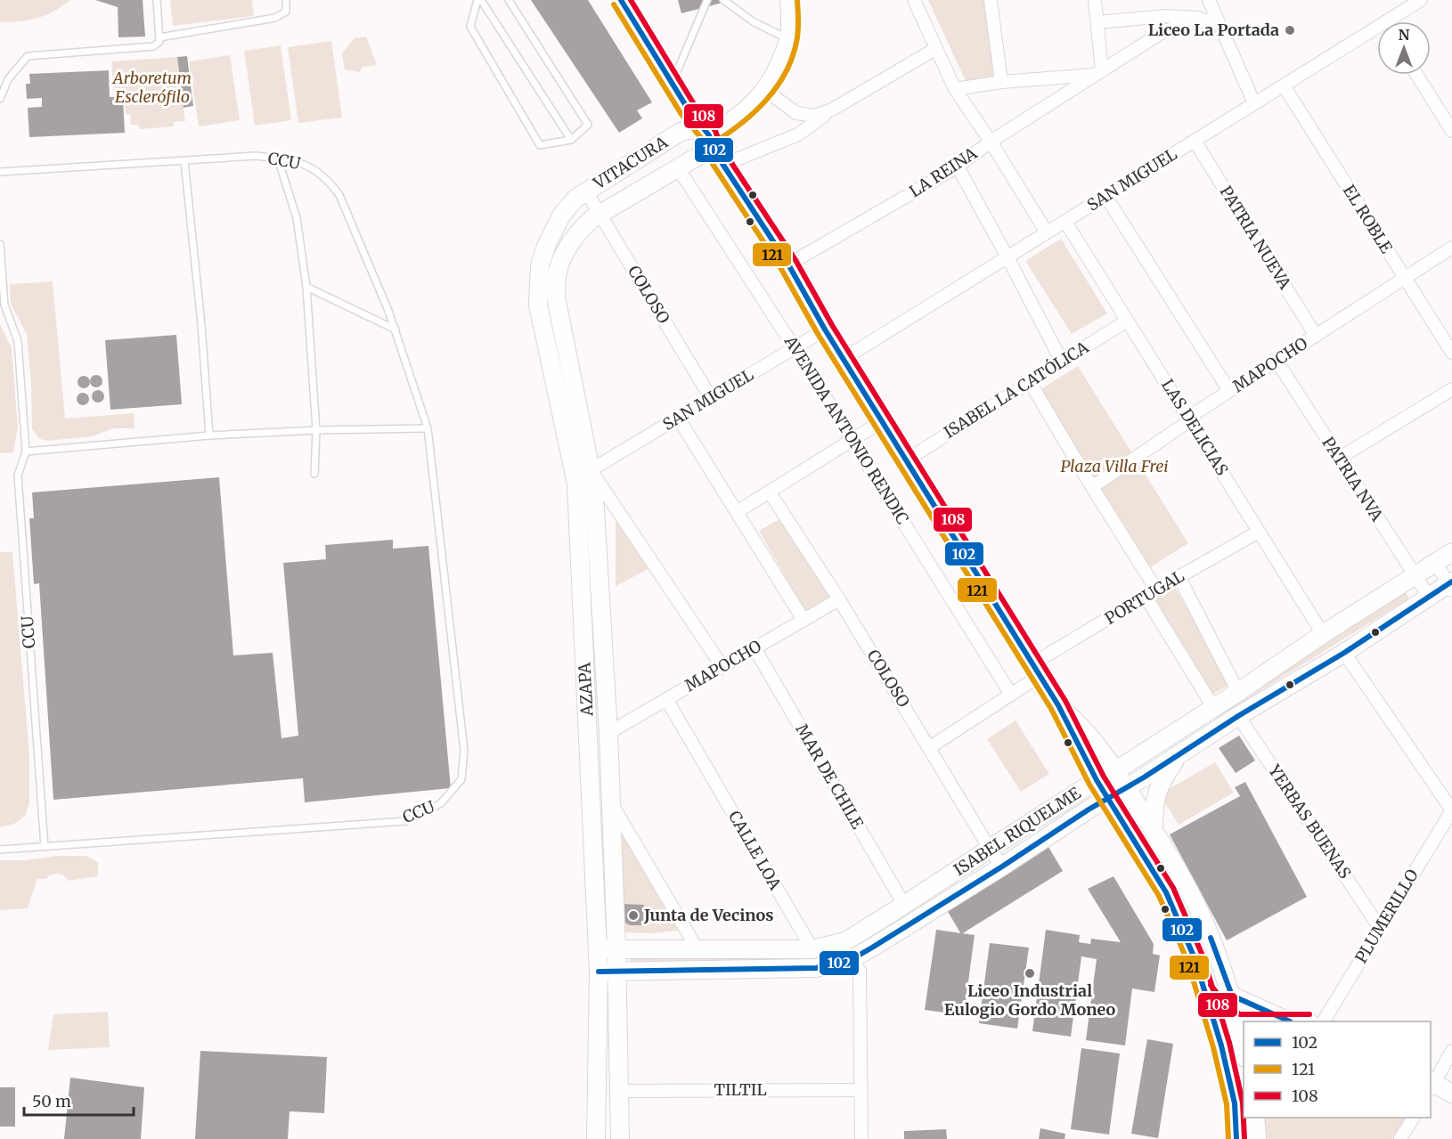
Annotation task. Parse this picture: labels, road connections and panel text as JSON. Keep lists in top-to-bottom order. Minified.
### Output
{"streets":{"street":["VITACURA","LA REINA","SAN MIGUEL","EL ROBLE","PATRIA NUEVA","COLOSO","MAPOCHO","ISABEL LA CATÓLICA","LAS DELICIAS","AVENIDA ANTONIO RENDIC","PATRIA NVA","PORTUGAL","AZAPA","MAR DE CHILE","YERBAS BUENAS","ISABEL RIQUELME","CALLE LOA","PLUMERILLO","TILTIL"],"lane":["CCU"]},"crossings":[["VITACURA","COLOSO"],["VITACURA","AVENIDA ANTONIO RENDIC"],["VITACURA","AZAPA"],["SAN MIGUEL","EL ROBLE"],["SAN MIGUEL","PATRIA NUEVA"],["SAN MIGUEL","COLOSO"],["SAN MIGUEL","LAS DELICIAS"],["SAN MIGUEL","AVENIDA ANTONIO RENDIC"],["SAN MIGUEL","AZAPA"],["EL ROBLE","MAPOCHO"],["PATRIA NUEVA","MAPOCHO"],["COLOSO","MAPOCHO"],["COLOSO","PORTUGAL"],["COLOSO","ISABEL RIQUELME"],["MAPOCHO","LAS DELICIAS"],["MAPOCHO","PATRIA NVA"],["MAPOCHO","AZAPA"],["MAPOCHO","MAR DE CHILE"],["MAPOCHO","CALLE LOA"],["ISABEL LA CATÓLICA","LAS DELICIAS"],["LAS DELICIAS","PORTUGAL"],["LAS DELICIAS","ISABEL RIQUELME"],["AVENIDA ANTONIO RENDIC","PORTUGAL"],["PATRIA NVA","ISABEL RIQUELME"],["AZAPA","ISABEL RIQUELME"],["AZAPA","TILTIL"],["MAR DE CHILE","ISABEL RIQUELME"],["YERBAS BUENAS","ISABEL RIQUELME"],["YERBAS BUENAS","PLUMERILLO"],["ISABEL RIQUELME","CALLE LOA"]],"parks":["Arboretum Esclerófilo","Plaza Villa Frei"],"places":["Liceo La Portada","Junta de Vecinos","Liceo Industrial Eulogio Gordo Moneo"],"lines":["transit line 102","transit line 121","transit line 108"],"legend":["102","121","108"],"scale_bar":"50 m","north":"top"}
